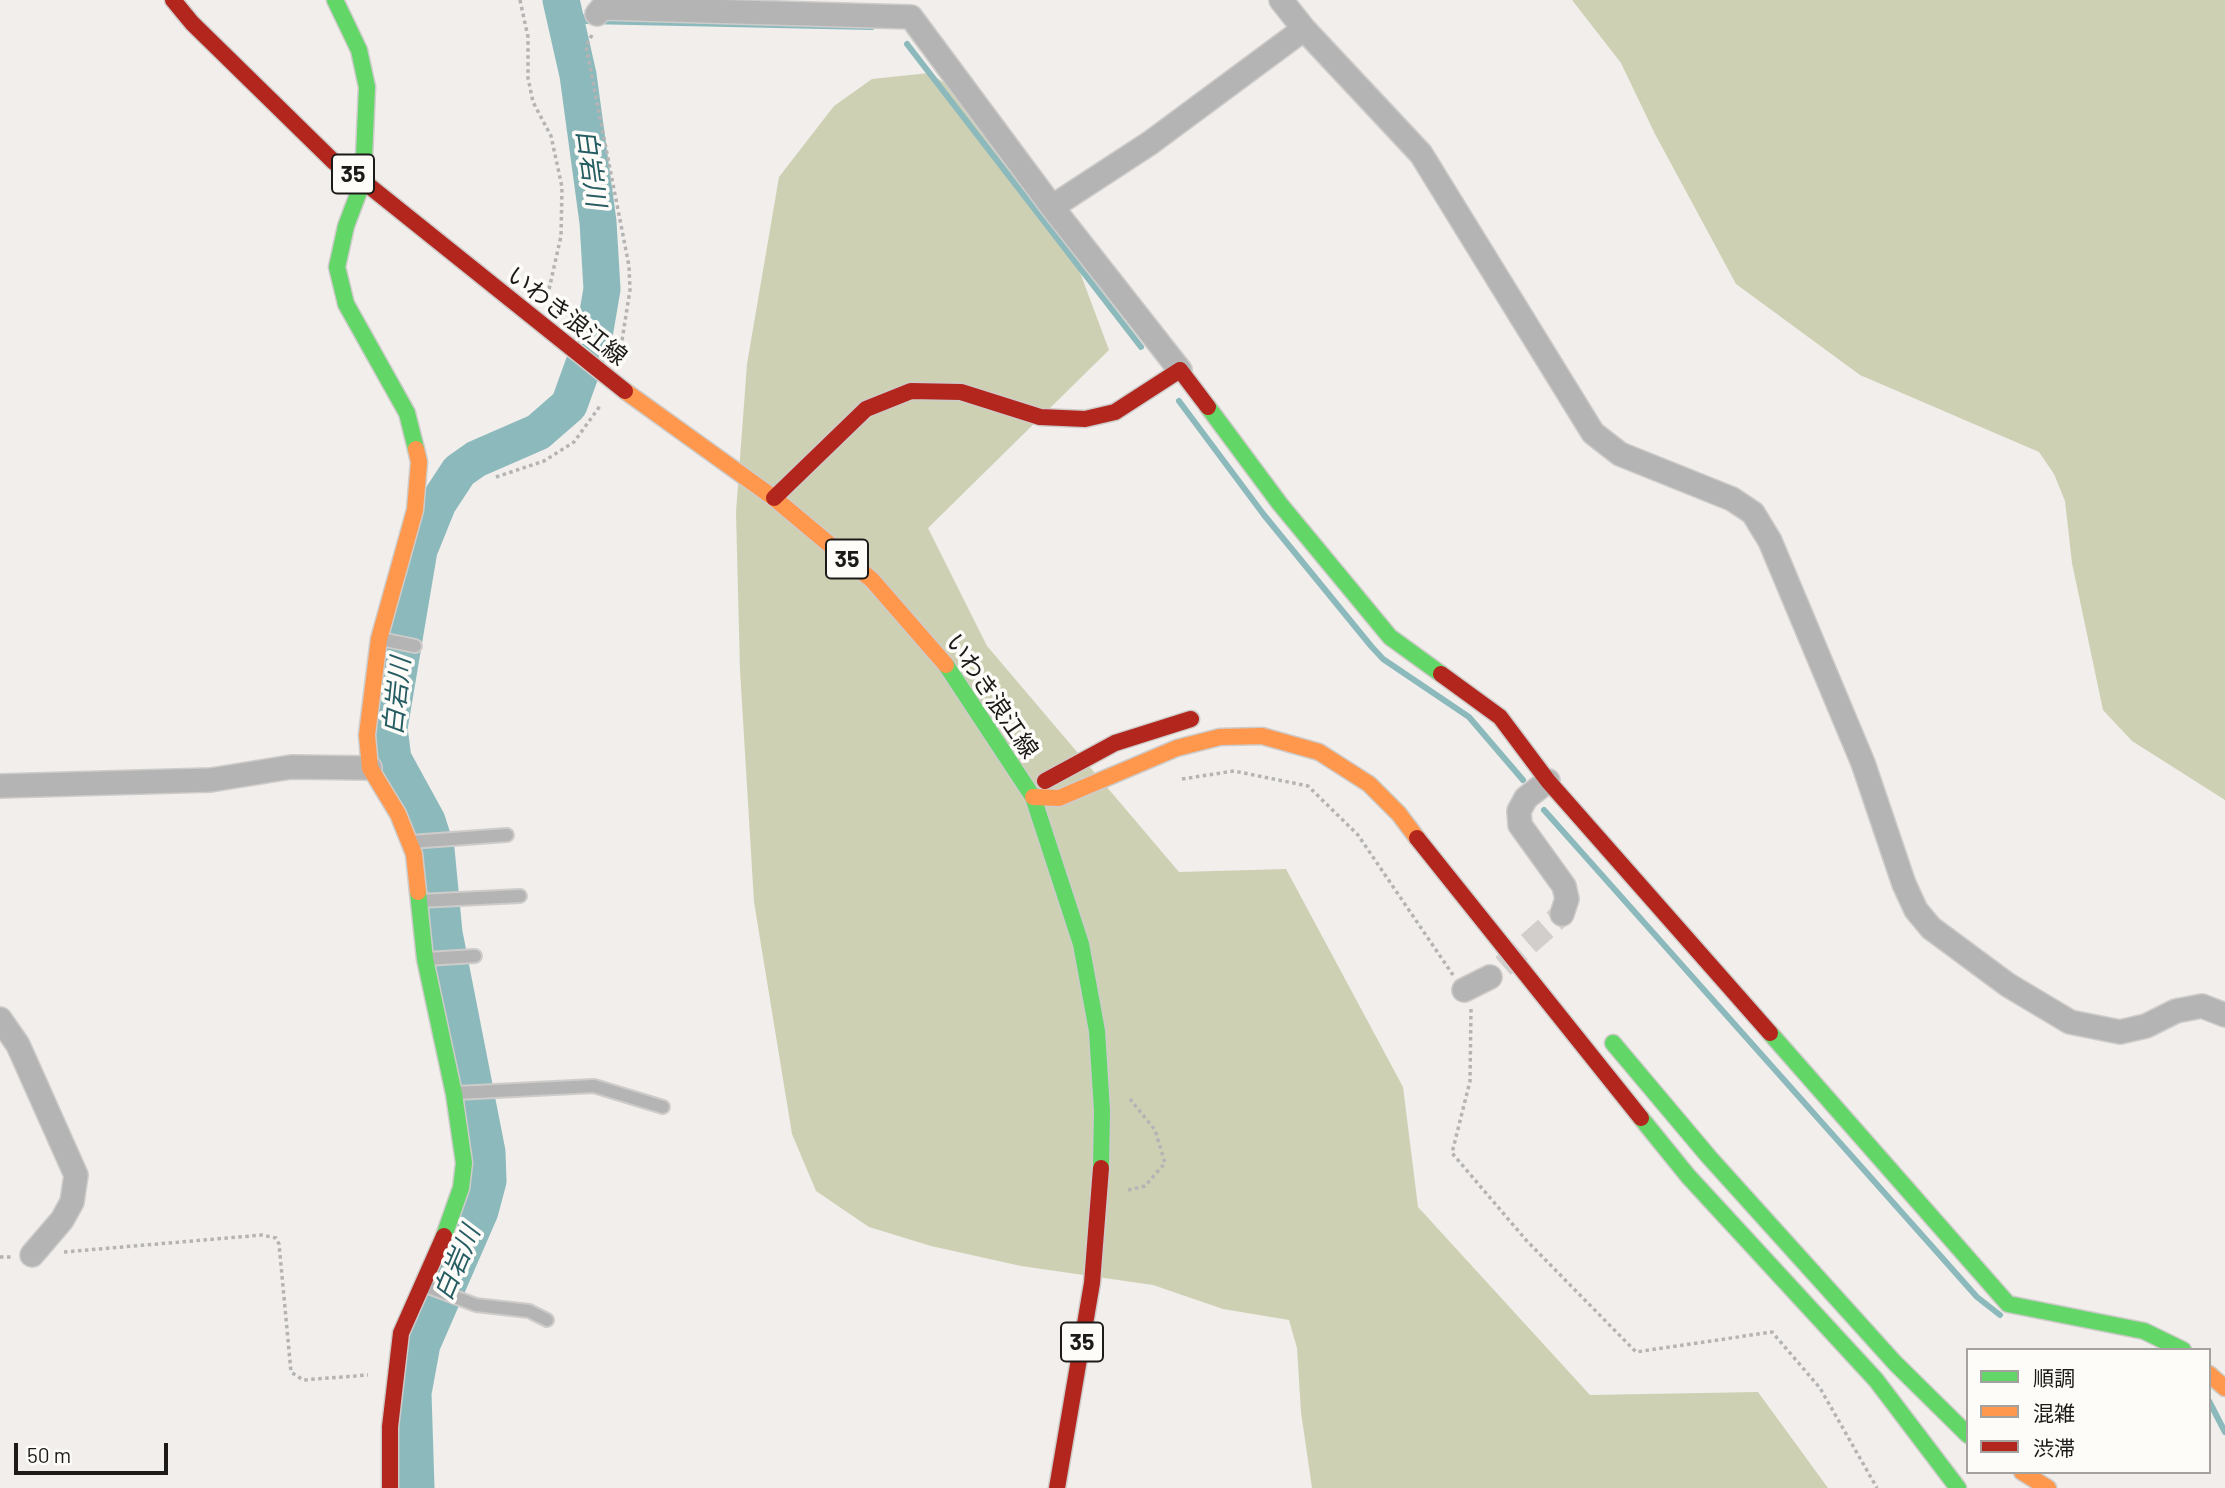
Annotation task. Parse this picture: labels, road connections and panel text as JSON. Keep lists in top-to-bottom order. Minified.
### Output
{"streets":{"main road":["35","いわき浪江線"]},"crossings":[["35","いわき浪江線"]],"water":["白岩川"],"legend":["順調","混雑","渋滞"],"scale_bar":"50 m"}
